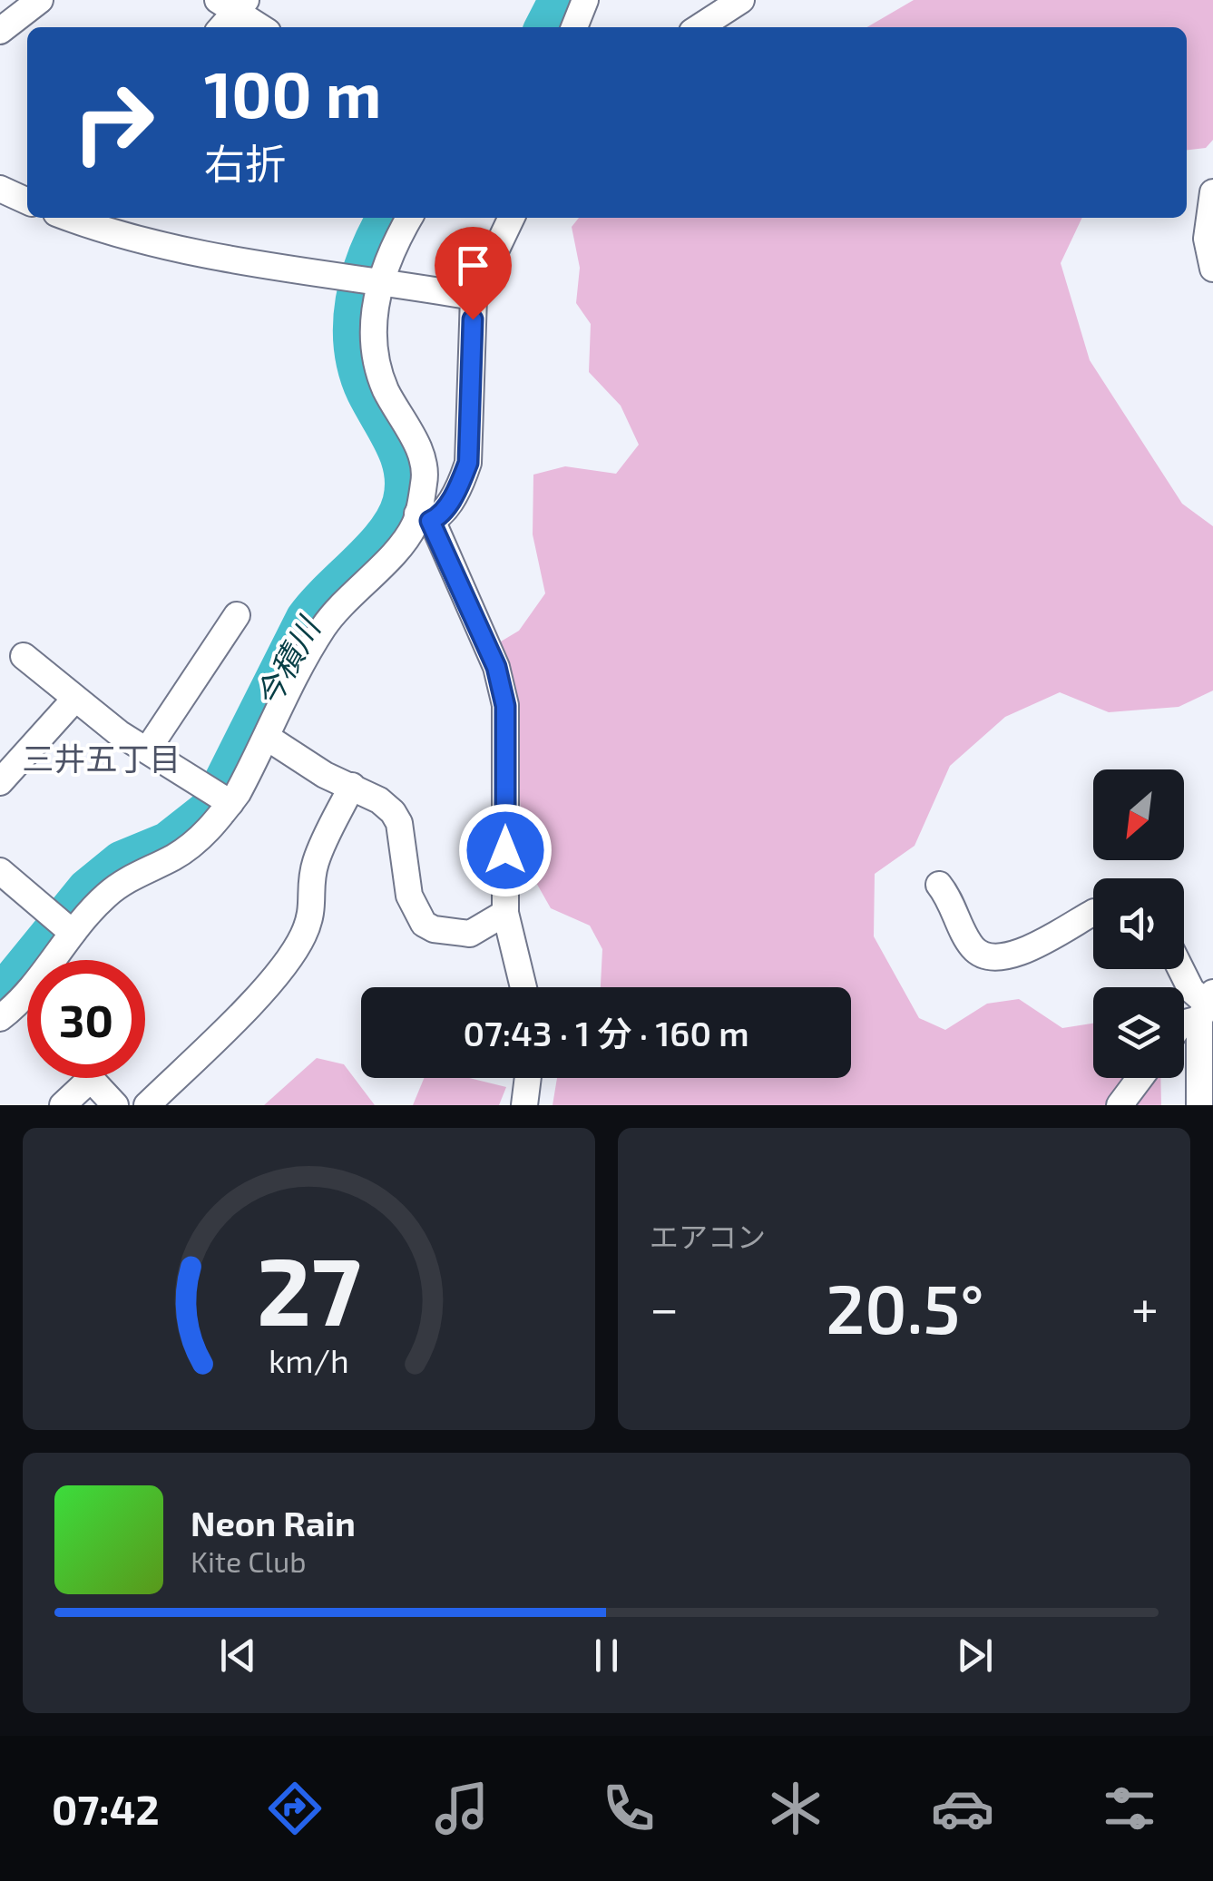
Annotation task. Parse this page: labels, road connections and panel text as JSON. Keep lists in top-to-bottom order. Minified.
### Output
{"districts":["三井五丁目"],"water":["今積川"],"north":"bottom left","page":{"turn":["100 m","右折"],"limit":"30","trip":"07:43 · 1 分 · 160 m","tile":"エアコン","heat":["−","20.5°","+"],"song":["Neon Rain","Kite Club"],"tabs":"07:42","gauge":["27","km/h"]}}
